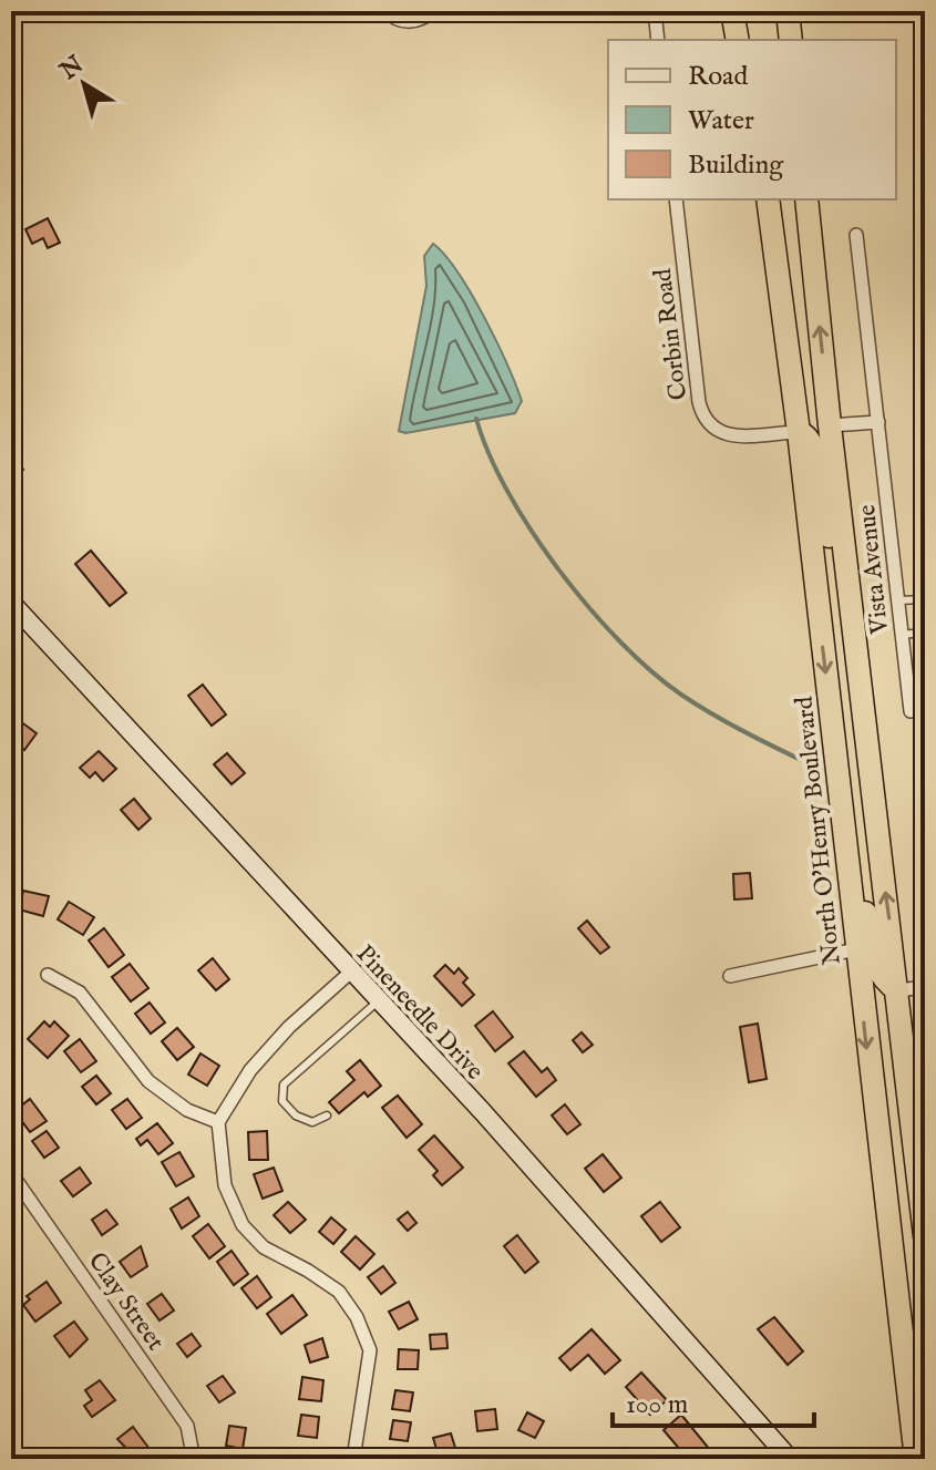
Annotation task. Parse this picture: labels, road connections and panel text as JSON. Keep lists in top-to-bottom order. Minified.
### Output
{"streets":{"highway":["North O'Henry Boulevard"],"street":["Corbin Road","Vista Avenue","Pineneedle Drive","Clay Street"]},"crossings":[["Corbin Road","North O'Henry Boulevard"]],"legend":["Road","Water","Building"],"scale_bar":"100 m","north":"top left"}
